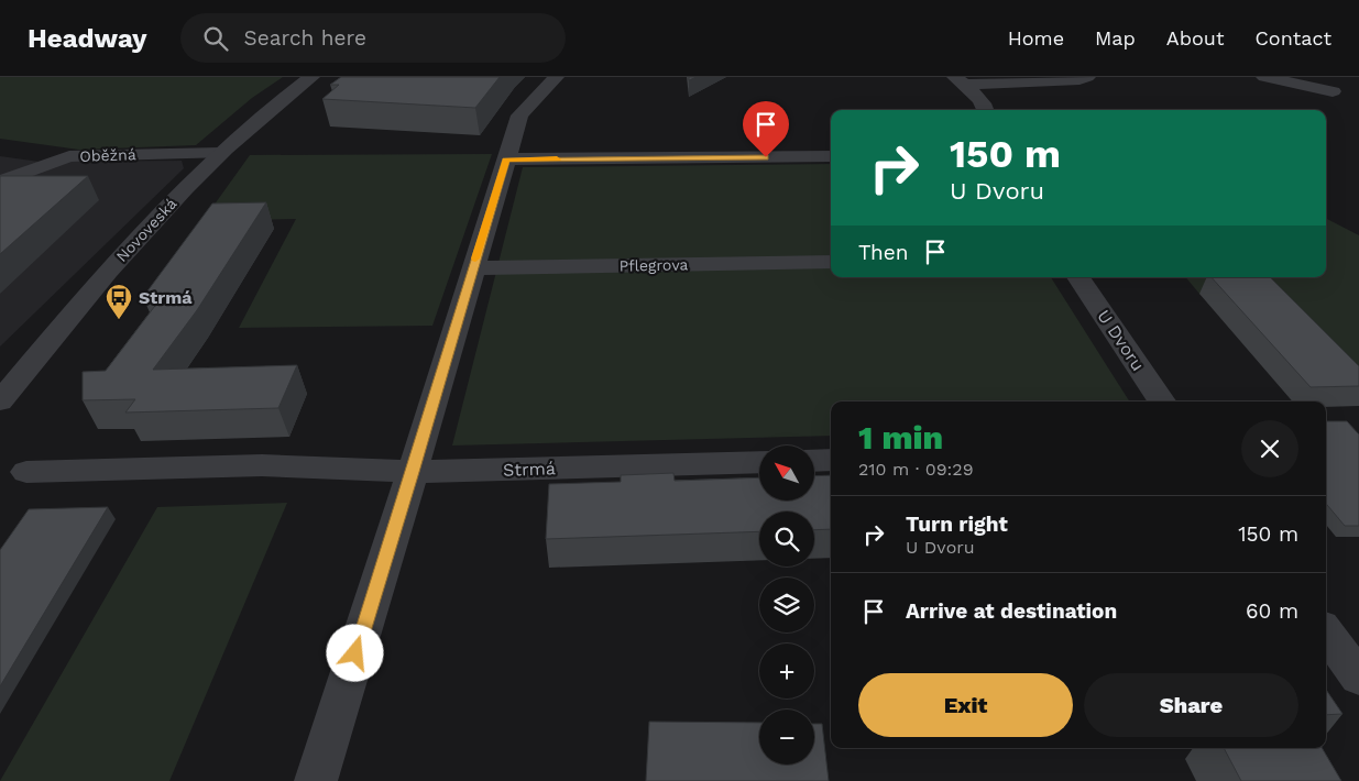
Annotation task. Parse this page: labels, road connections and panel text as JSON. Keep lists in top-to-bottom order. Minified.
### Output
{"streets":{"street":["Oběžná","Novoveská","Pflegrova","U Dvoru","Strmá"]},"crossings":[["Oběžná","Novoveská"]],"places":{"bus stop":["Strmá"]},"north":"top left","page":{"header":"Headway","search":"Search here","nav":["Home","Map","About","Contact"],"turn":["150 m","U Dvoru"],"then":"Then","heading":["1 min","210 m · 09:29"],"map_buttons":["+","−"],"list":[{"name":"Turn right","note":"U Dvoru","value":"150 m"},{"name":"Arrive at destination","value":"60 m"}],"buttons":["Exit","Share"]}}
